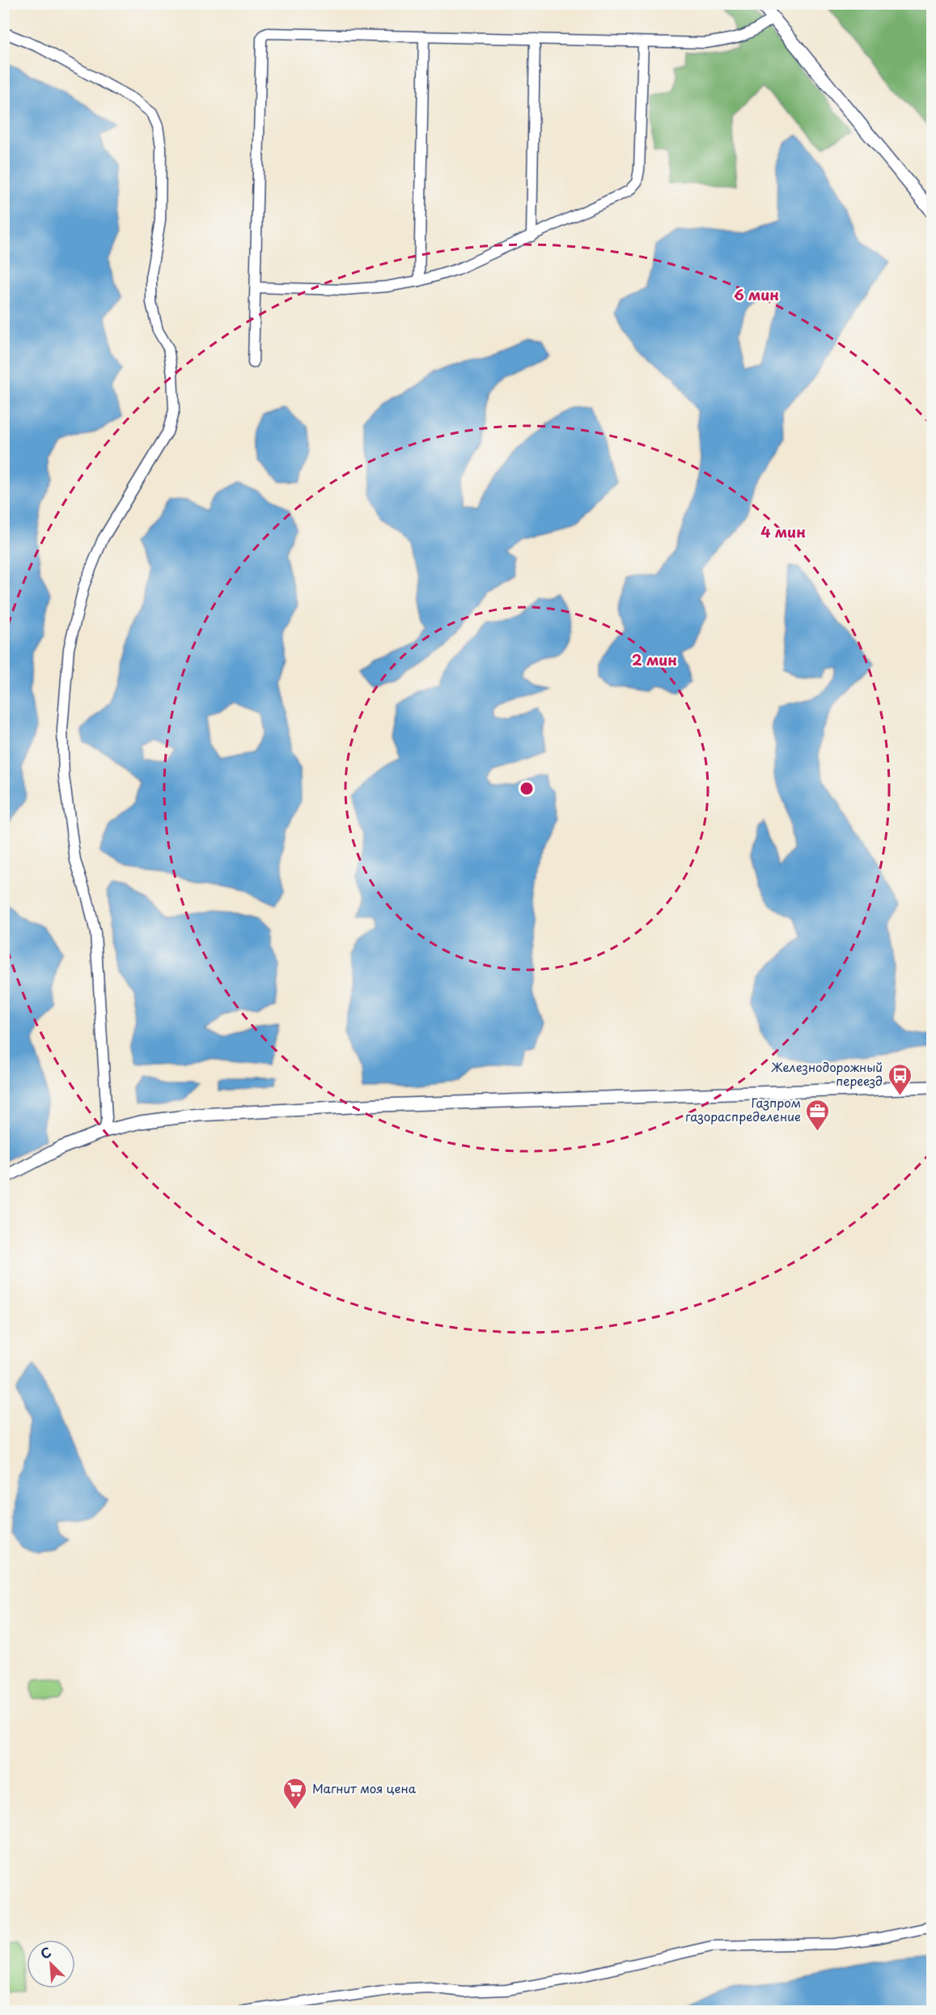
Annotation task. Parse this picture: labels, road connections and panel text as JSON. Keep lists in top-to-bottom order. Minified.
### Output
{"places":{"bus stop":["Железнодорожный переезд"],"office":["Газпром газораспределение"],"supermarket":["Магнит моя цена"]},"north":"top left","rings":["6 мин","4 мин","2 мин"]}
